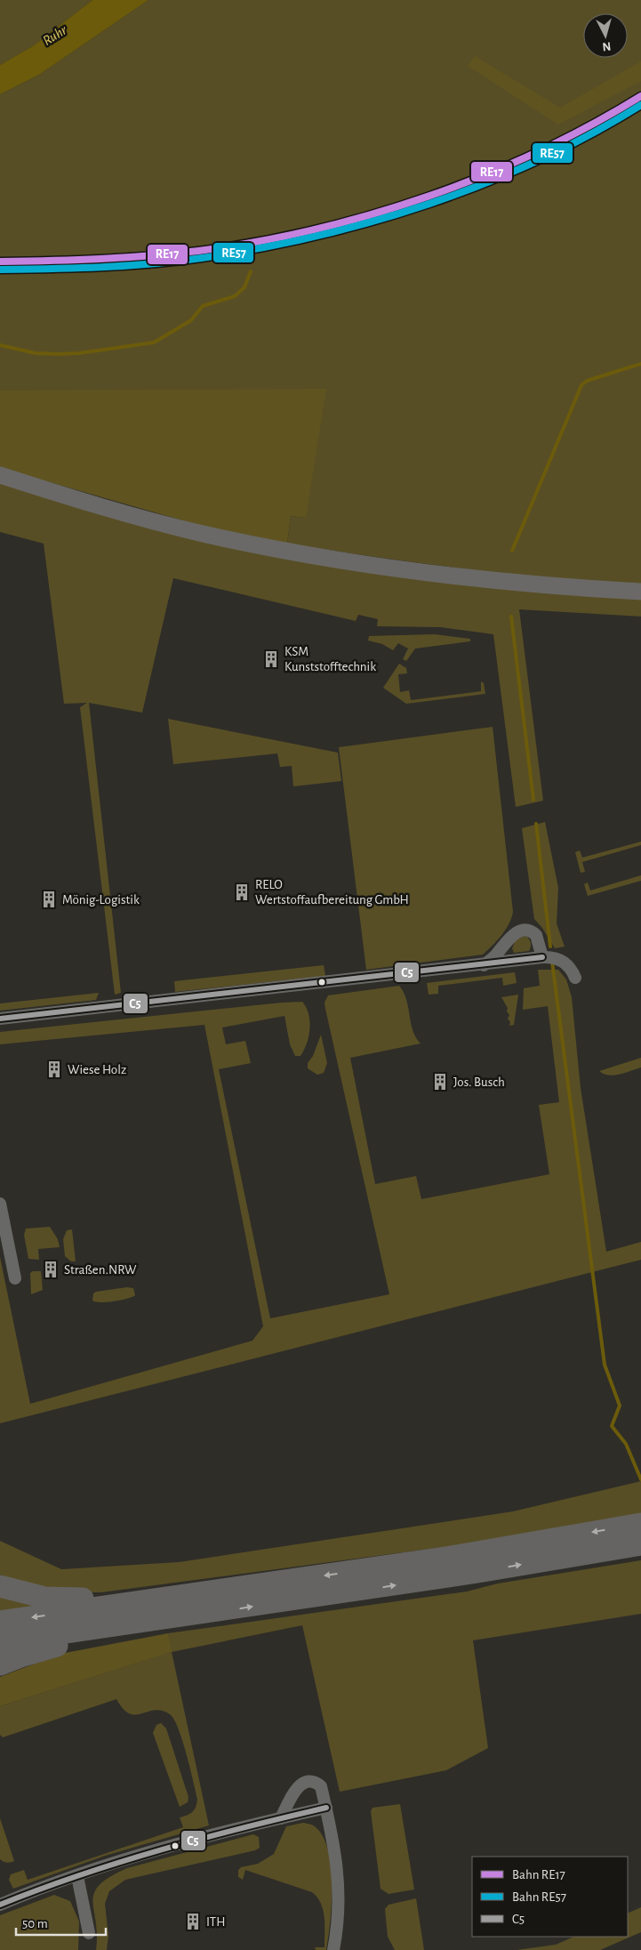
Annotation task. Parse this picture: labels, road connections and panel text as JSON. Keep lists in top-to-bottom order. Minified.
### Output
{"water":["Ruhr"],"places":{"building":["KSM Kunststofftechnik","RELO Wertstoffaufbereitung GmbH","Mönig-Logistik","Wiese Holz","Jos. Busch","Straßen.NRW","ITH"]},"lines":["rail line RE17","rail line RE57","transit line C5"],"legend":["Bahn RE17","Bahn RE57","C5"],"scale_bar":"50 m","north":"bottom"}
